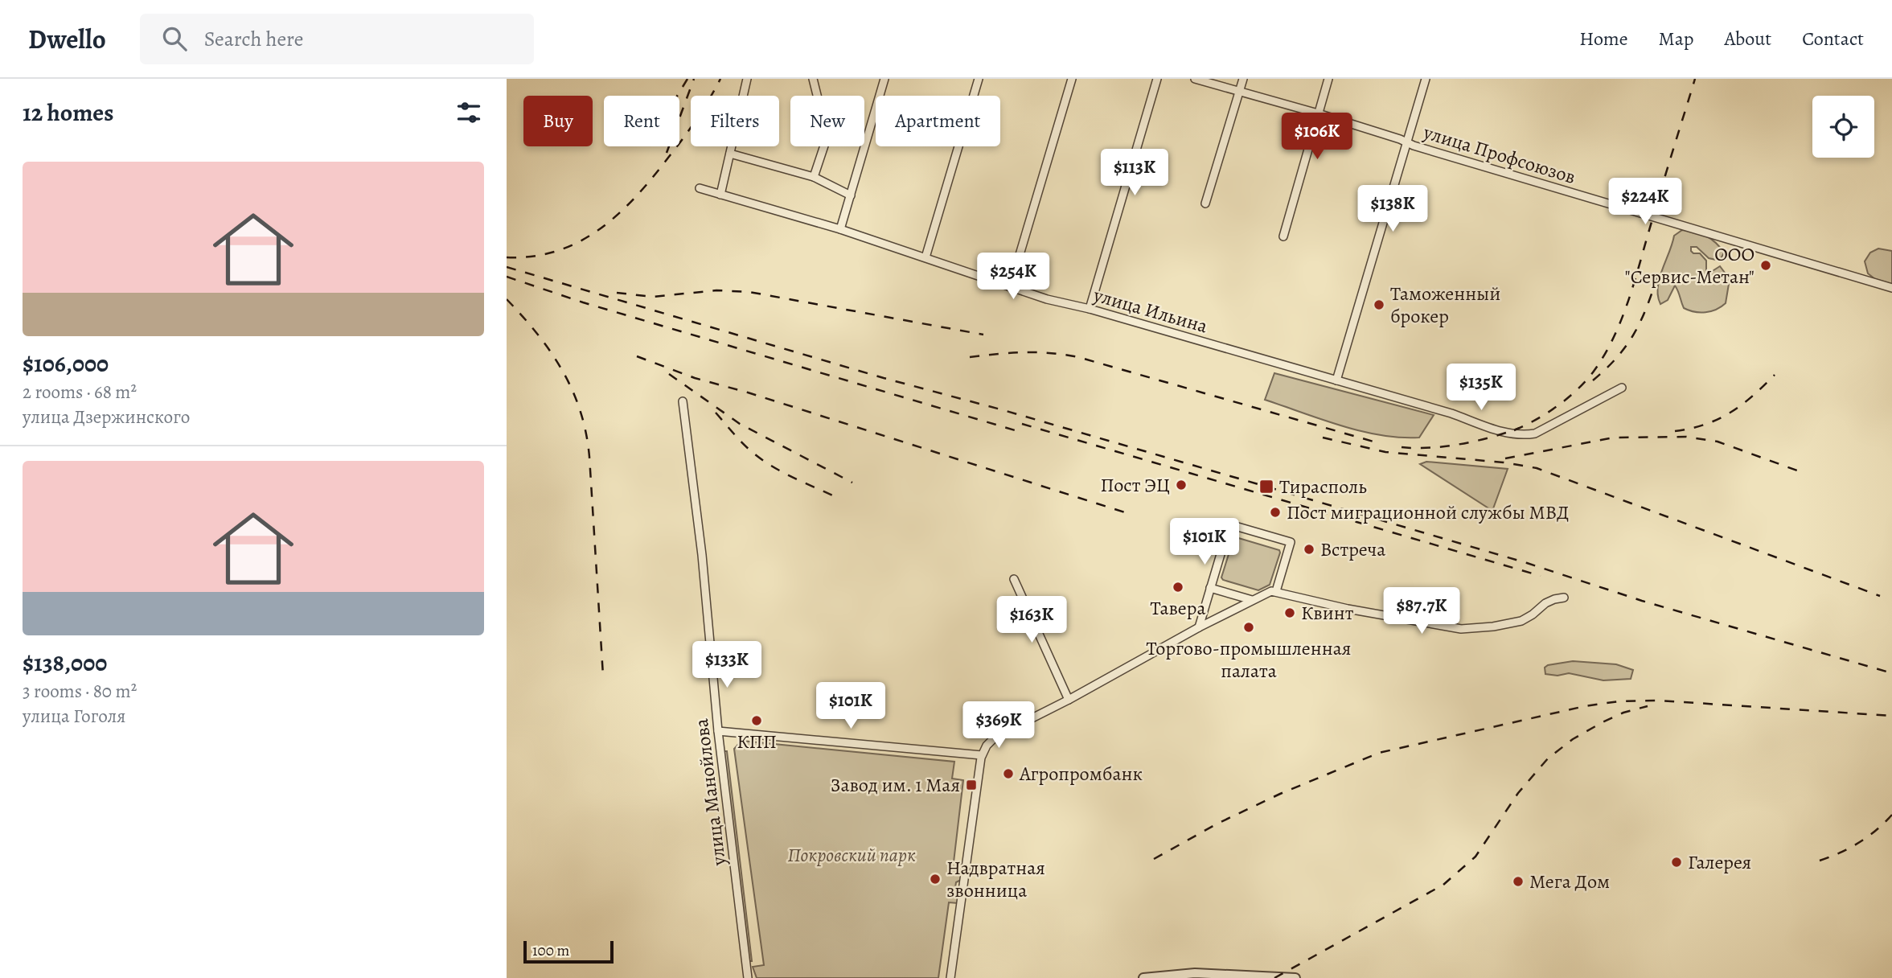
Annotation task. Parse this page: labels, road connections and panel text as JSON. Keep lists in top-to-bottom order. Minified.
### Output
{"streets":{"street":["улица Профсоюзов","улица Ильина","улица Манойлова"]},"parks":["Покровский парк"],"places":{"other":["ООО \"Сервис-Метан\"","Таможенный брокер","Пост ЭЦ","Пост миграционной службы МВД","Встреча","Тавера","Квинт","Торгово-промышленная палата","КПП","Агропромбанк","Галерея","Надвратная звонница","Мега Дом"],"transit":["Тирасполь","Завод им. 1 Мая"]},"scale_bar":"100 m","page":{"header":"Dwello","search":"Search here","nav":["Home","Map","About","Contact"],"heading":"12 homes","chip":["Buy","Rent","Filters","New","Apartment"],"price":["$106K","$113K","$224K","$138K","$254K","$135K","$101K","$87.7K","$163K","$133K","$101K","$369K"],"list":[{"name":"$106,000","note":"2 rooms · 68 m² · улица Дзержинского"},{"name":"$138,000","note":"3 rooms · 80 m² · улица Гоголя"}],"scale":"100 m"}}
